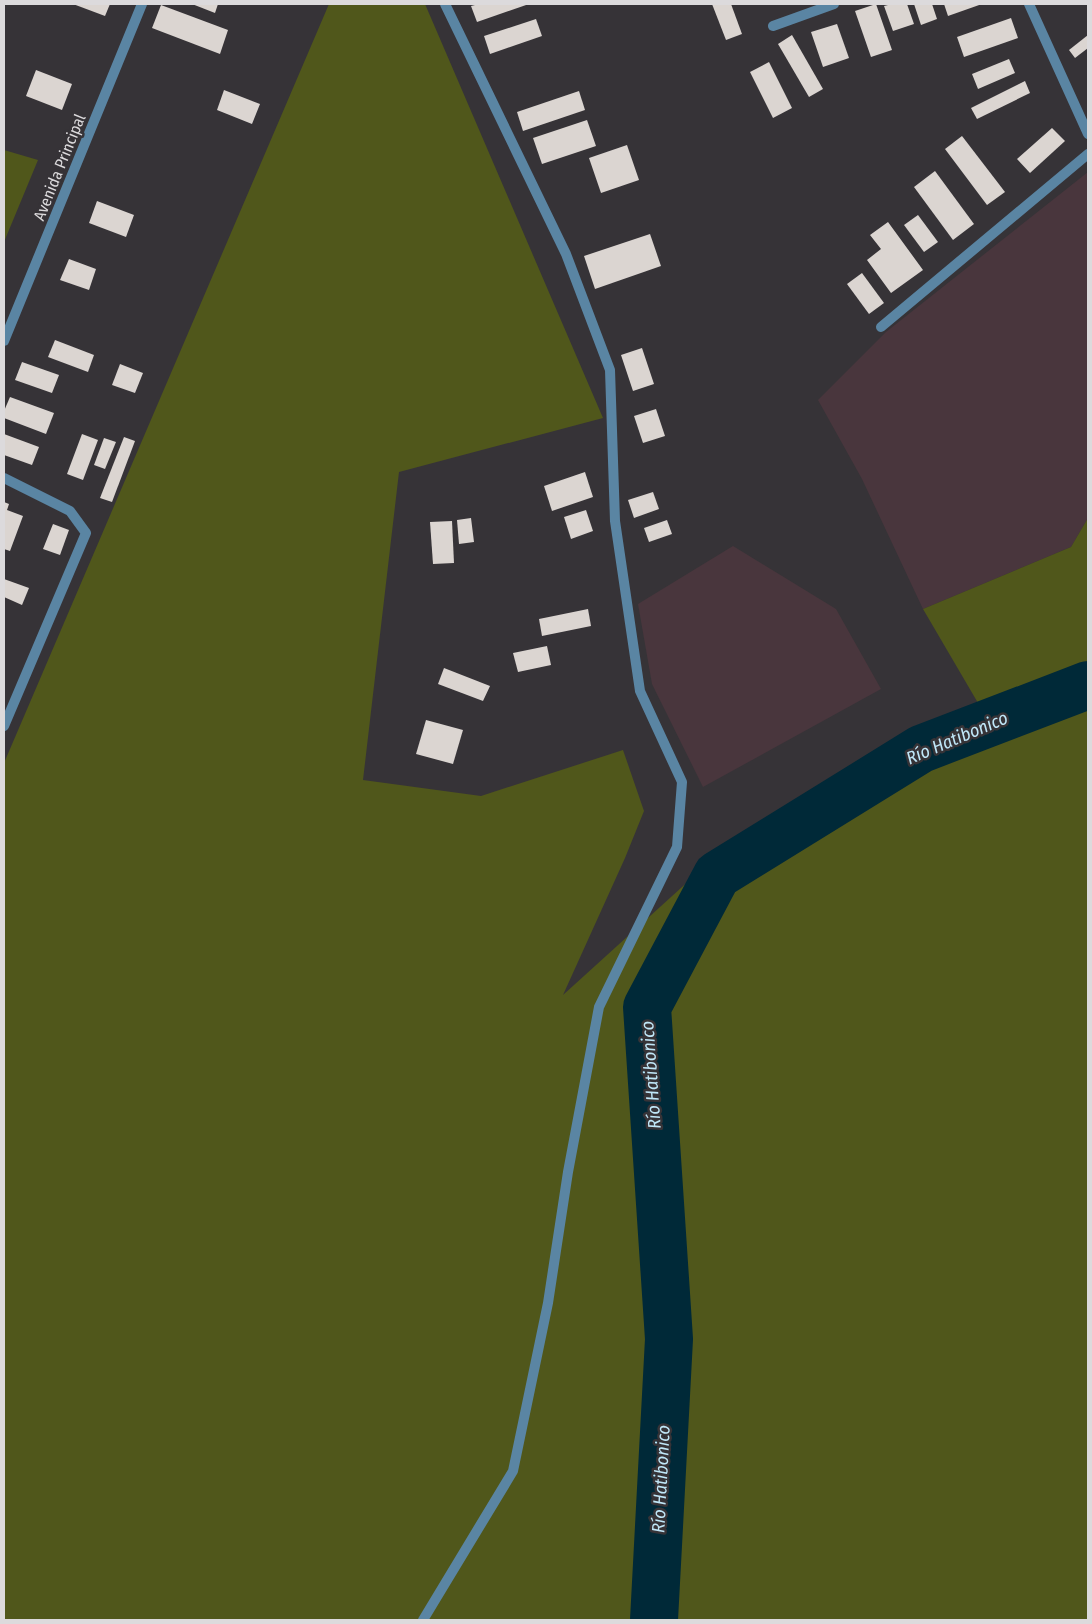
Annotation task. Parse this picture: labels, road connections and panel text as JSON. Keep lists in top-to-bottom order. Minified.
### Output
{"streets":{"street":["Avenida Principal"]},"water":["Río Hatibonico"]}
